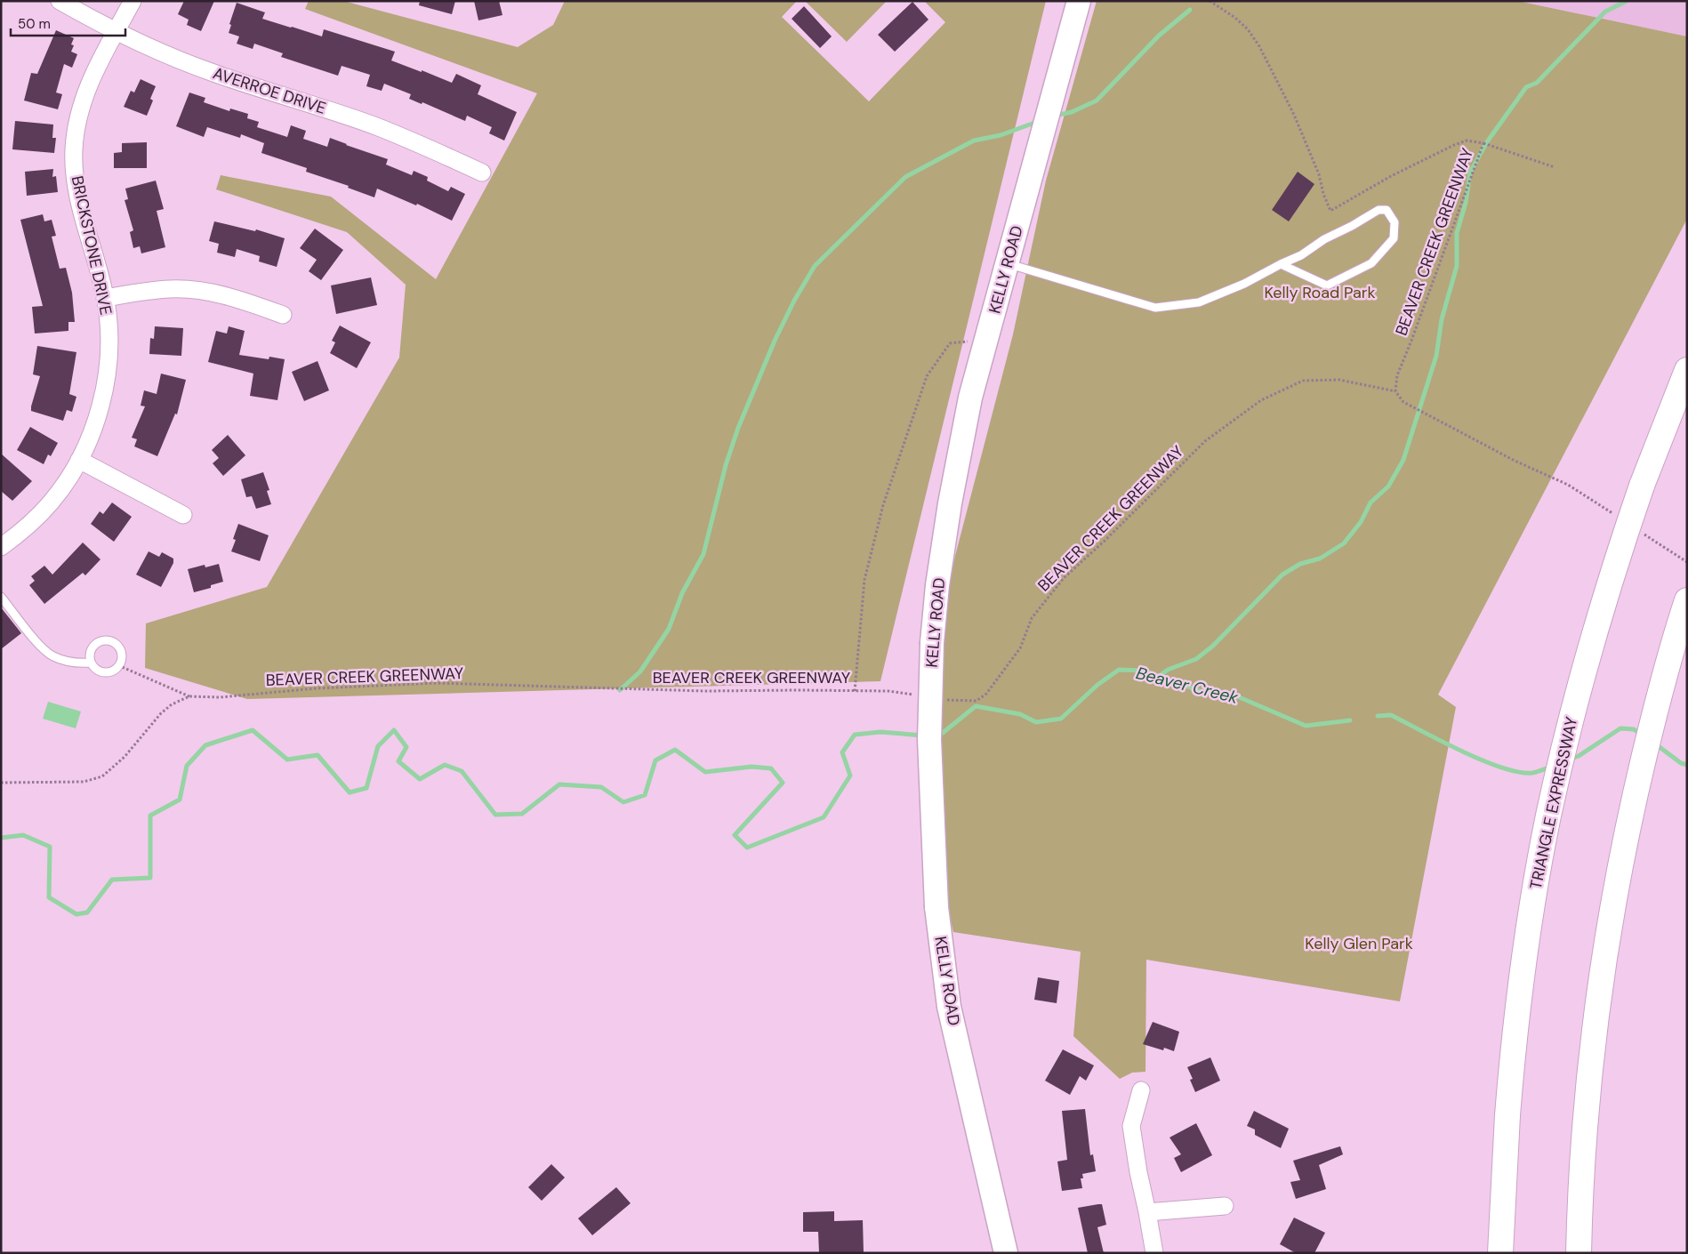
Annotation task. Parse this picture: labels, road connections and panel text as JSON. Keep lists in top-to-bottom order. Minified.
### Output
{"streets":{"highway":["TRIANGLE EXPRESSWAY"],"street":["AVERROE DRIVE","BRICKSTONE DRIVE","KELLY ROAD"],"path":["BEAVER CREEK GREENWAY"]},"crossings":[["AVERROE DRIVE","BRICKSTONE DRIVE"]],"water":["Beaver Creek"],"parks":["Kelly Road Park","Kelly Glen Park"],"scale_bar":"50 m"}
